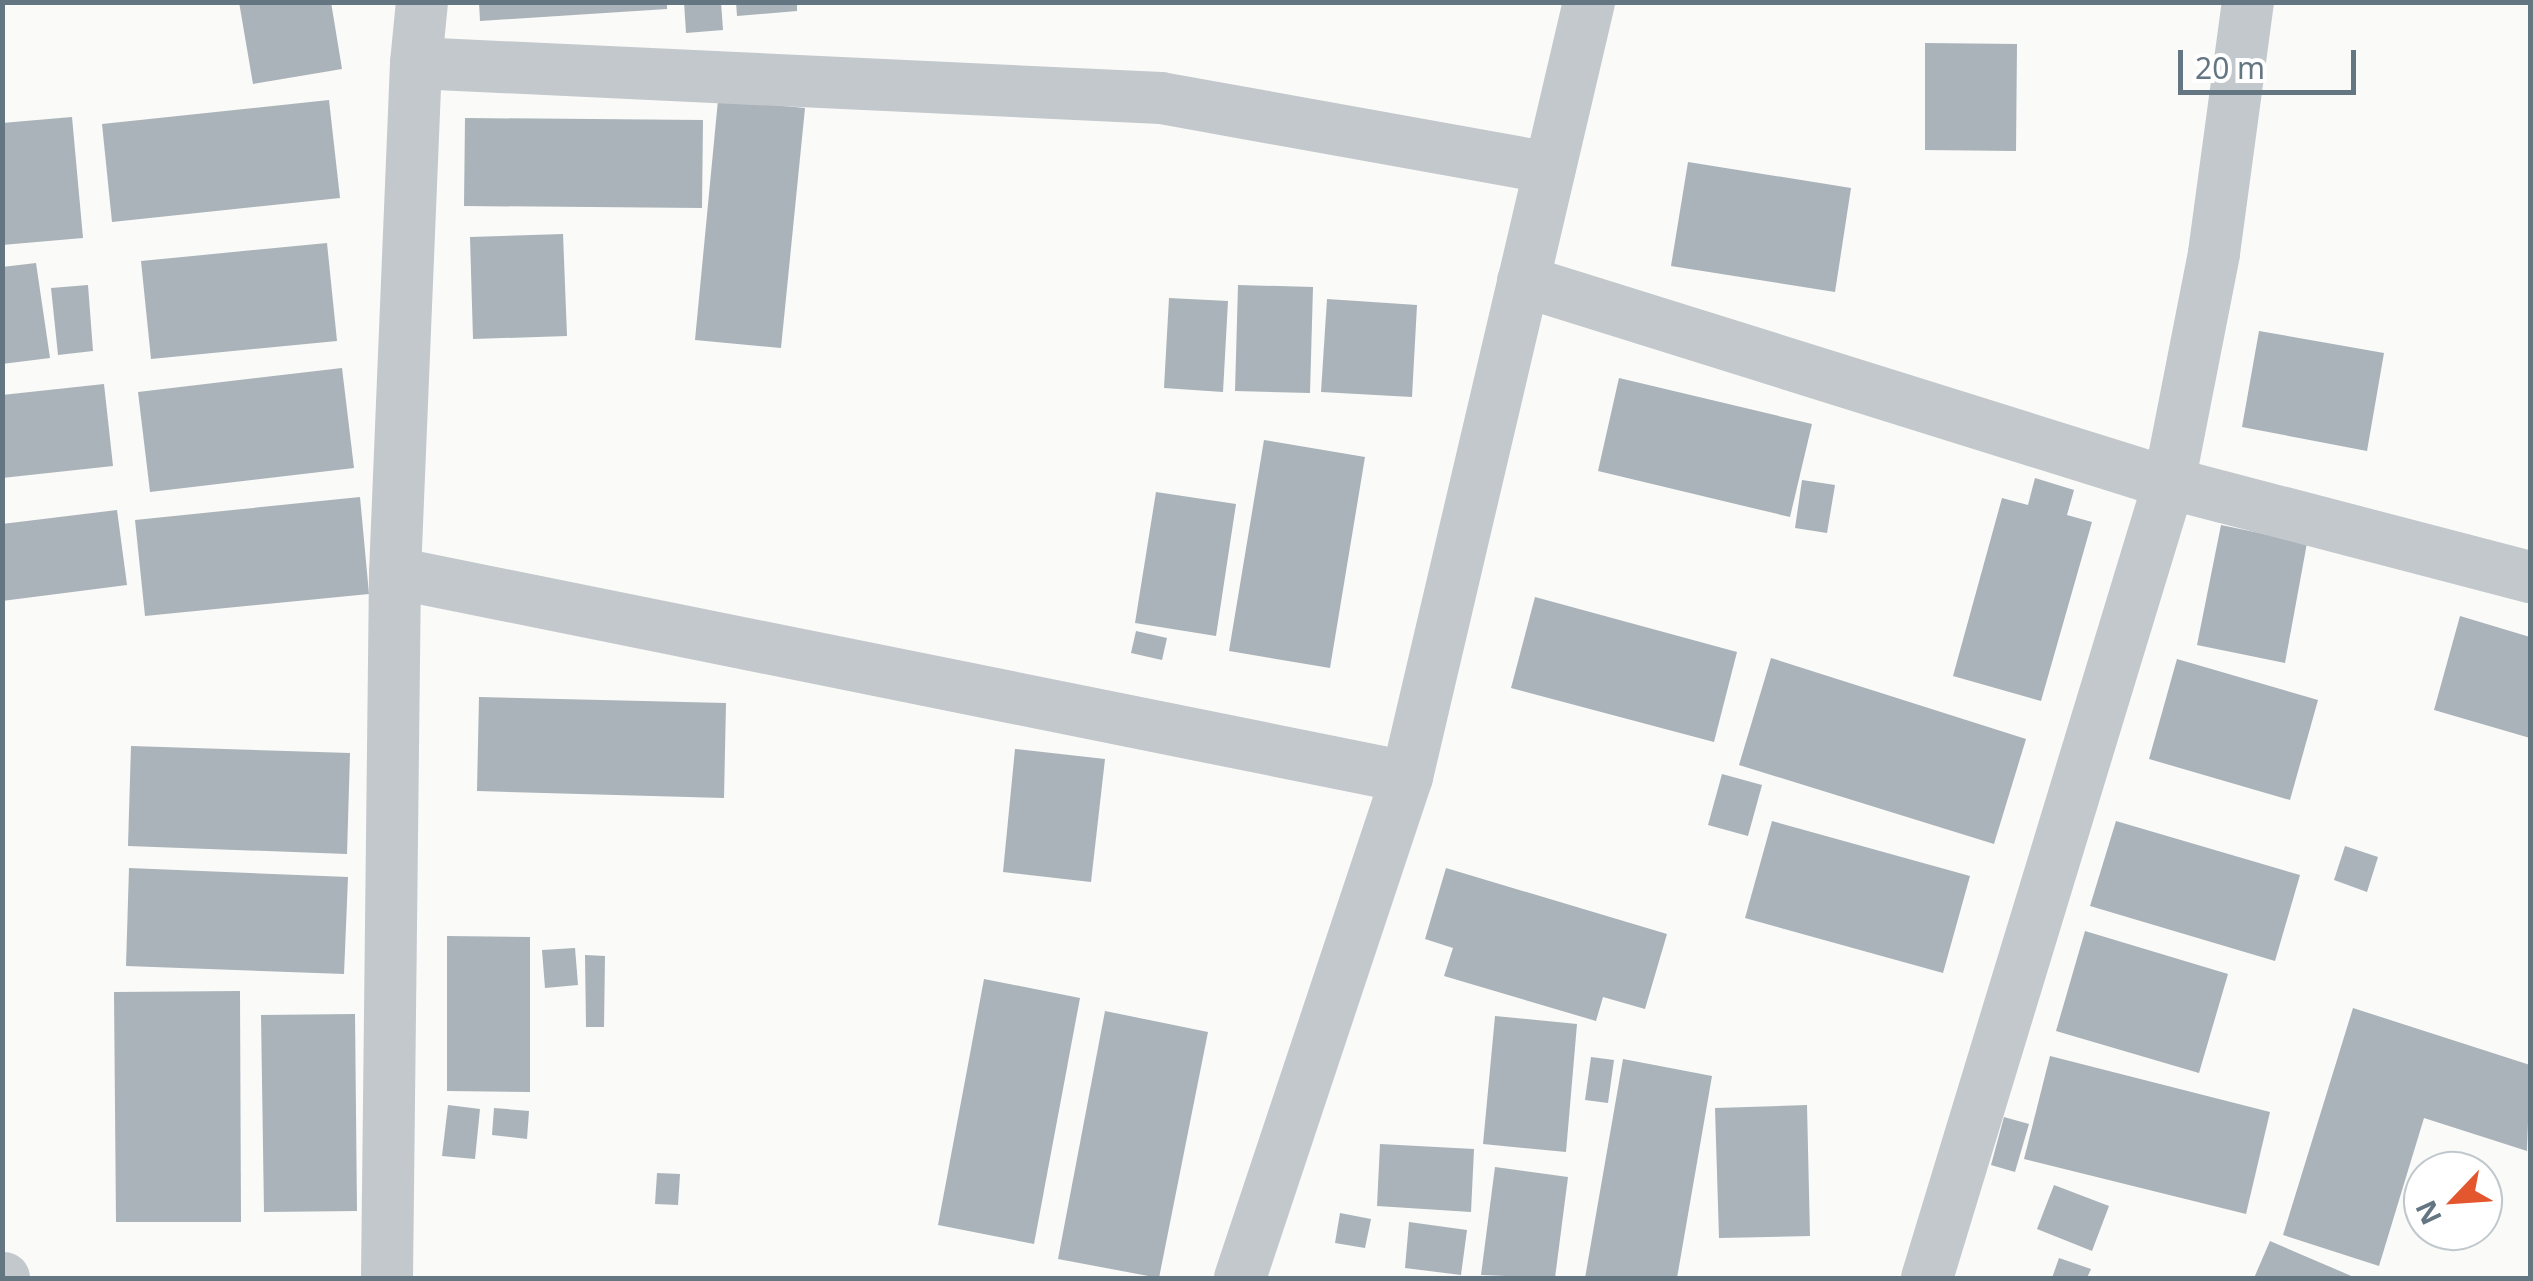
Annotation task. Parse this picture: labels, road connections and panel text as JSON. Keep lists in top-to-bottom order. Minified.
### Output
{"scale_bar":"20 m","north":"bottom left"}
